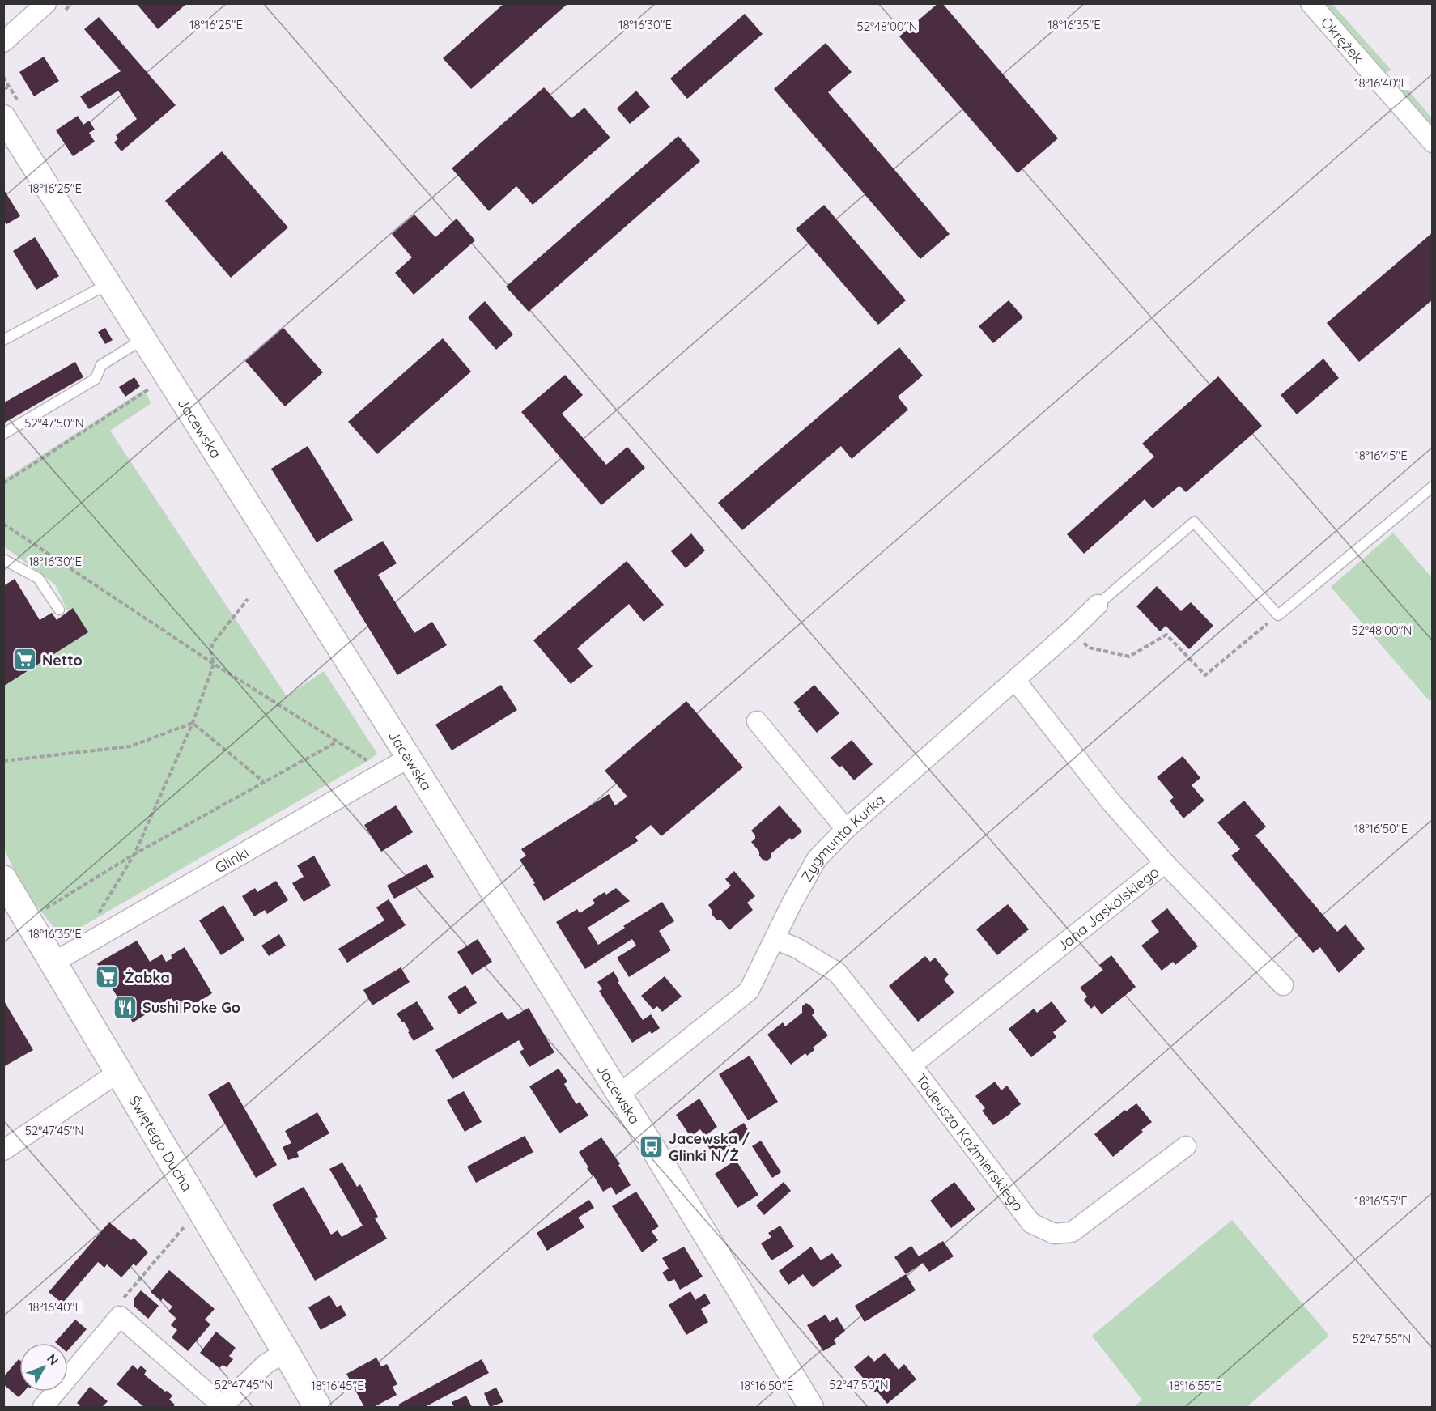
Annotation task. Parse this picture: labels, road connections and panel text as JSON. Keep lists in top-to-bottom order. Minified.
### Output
{"streets":{"main road":["Świętego Ducha"],"street":["Okrężek","Jacewska","Zygmunta Kurka","Glinki","Jana Jaskólskiego","Tadeusza Kaźmierskiego"]},"crossings":[["Jacewska","Zygmunta Kurka"],["Jacewska","Glinki"],["Zygmunta Kurka","Jana Jaskólskiego"],["Zygmunta Kurka","Tadeusza Kaźmierskiego"],["Glinki","Świętego Ducha"],["Jana Jaskólskiego","Tadeusza Kaźmierskiego"]],"places":{"supermarket":["Netto","Żabka"],"restaurant":["Sushi Poke Go"],"bus stop":["Jacewska / Glinki N/Ż"]},"north":"top right","coordinates":["18°16'25\"E","18°16'30\"E","18°16'35\"E","52°48'00\"N","18°16'40\"E","52°47'50\"N","18°16'45\"E","18°16'50\"E","52°47'45\"N","18°16'55\"E","52°47'55\"N"]}
